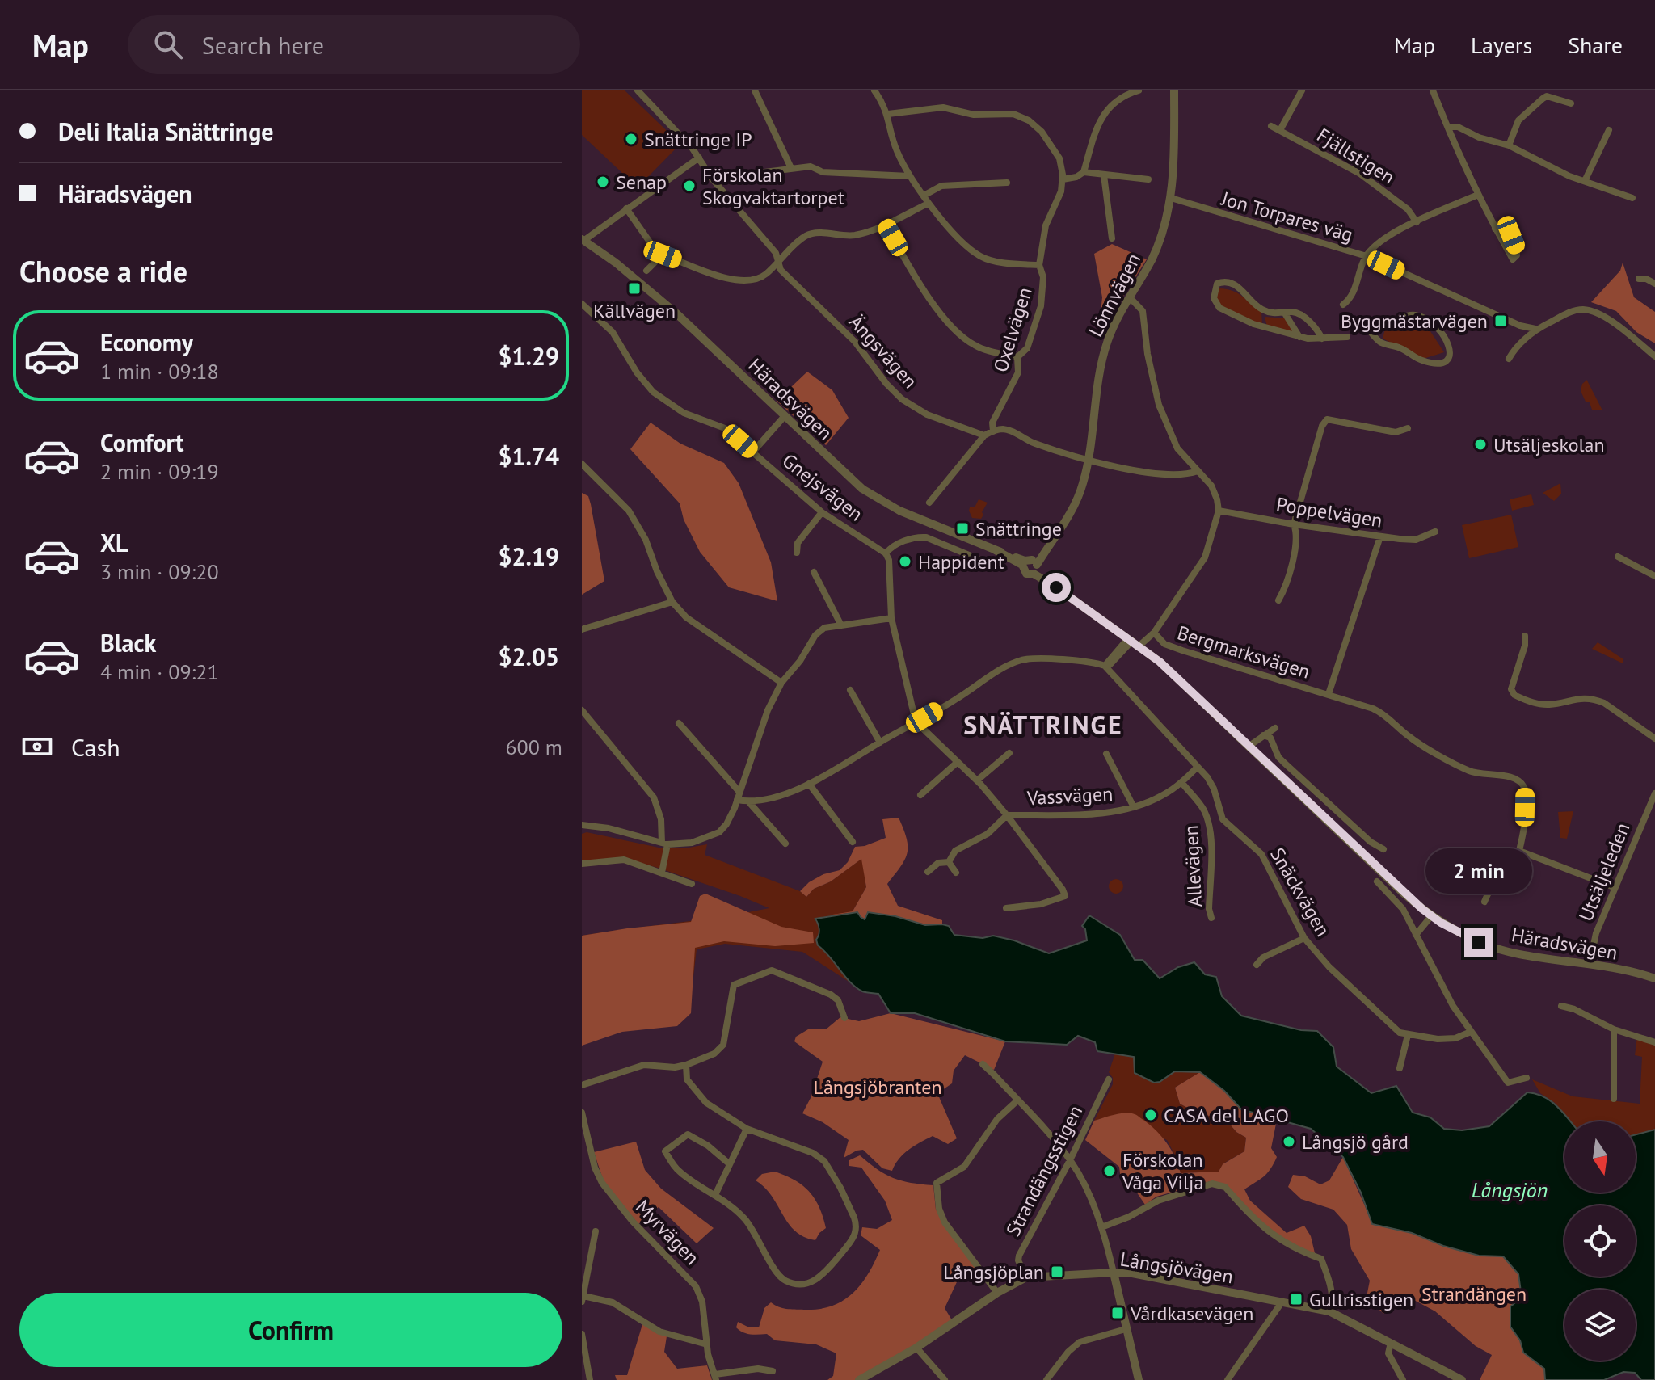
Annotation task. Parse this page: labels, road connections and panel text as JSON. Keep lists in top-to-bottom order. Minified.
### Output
{"streets":{"street":["Fjällstigen","Jon Torpares väg","Lönnvägen","Oxelvägen","Ängsvägen","Häradsvägen","Gnejsvägen","Poppelvägen","Bergmarksvägen","Vassvägen","Allevägen","Utsäljeleden","Snäckvägen","Strandängsstigen","Myrvägen","Långsjövägen"]},"crossings":[["Jon Torpares väg","Lönnvägen"],["Lönnvägen","Häradsvägen"],["Häradsvägen","Utsäljeleden"],["Vassvägen","Allevägen"],["Vassvägen","Snäckvägen"],["Strandängsstigen","Långsjövägen"]],"districts":["SNÄTTRINGE"],"water":["Långsjön"],"parks":["Långsjöbranten","Strandängen"],"places":{"other":["Snättringe IP","Senap","Förskolan Skogvaktartorpet","Utsäljeskolan","Happident","CASA del LAGO","Långsjö gård","Förskolan Våga Vilja"],"transit":["Källvägen","Byggmästarvägen","Snättringe","Långsjöplan","Gullrisstigen","Vårdkasevägen"]},"north":"bottom","page":{"header":"Map","search":"Search here","nav":["Map","Layers","Share"],"banner":["Deli Italia Snättringe","Häradsvägen"],"heading":"Choose a ride","list":[{"name":"Economy","note":"1 min · 09:18","value":"$1.29"},{"name":"Comfort","note":"2 min · 09:19","value":"$1.74"},{"name":"XL","note":"3 min · 09:20","value":"$2.19"},{"name":"Black","note":"4 min · 09:21","value":"$2.05"}],"pay":["Cash","600 m"],"bubble":"2 min","buttons":"Confirm"}}
